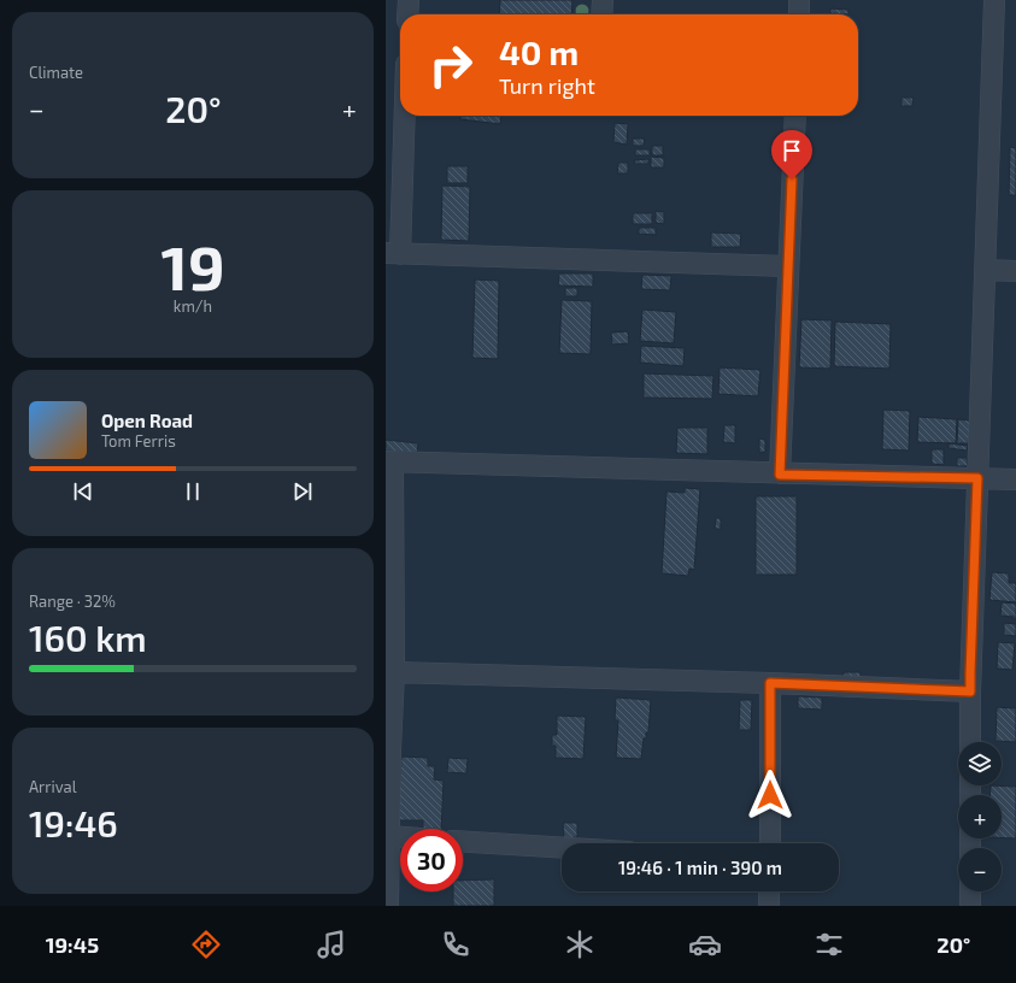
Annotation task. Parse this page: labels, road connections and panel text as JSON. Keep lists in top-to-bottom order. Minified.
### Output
{"page":{"tile":["Climate",["19","km/h"],["Range · 32%","160 km"],["Arrival","19:46"]],"turn":["40 m","Turn right"],"heat":["−","20°","+"],"song":["Open Road","Tom Ferris"],"map_buttons":["+","−"],"limit":"30","trip":"19:46 · 1 min · 390 m","tabs":["19:45","20°"]}}
